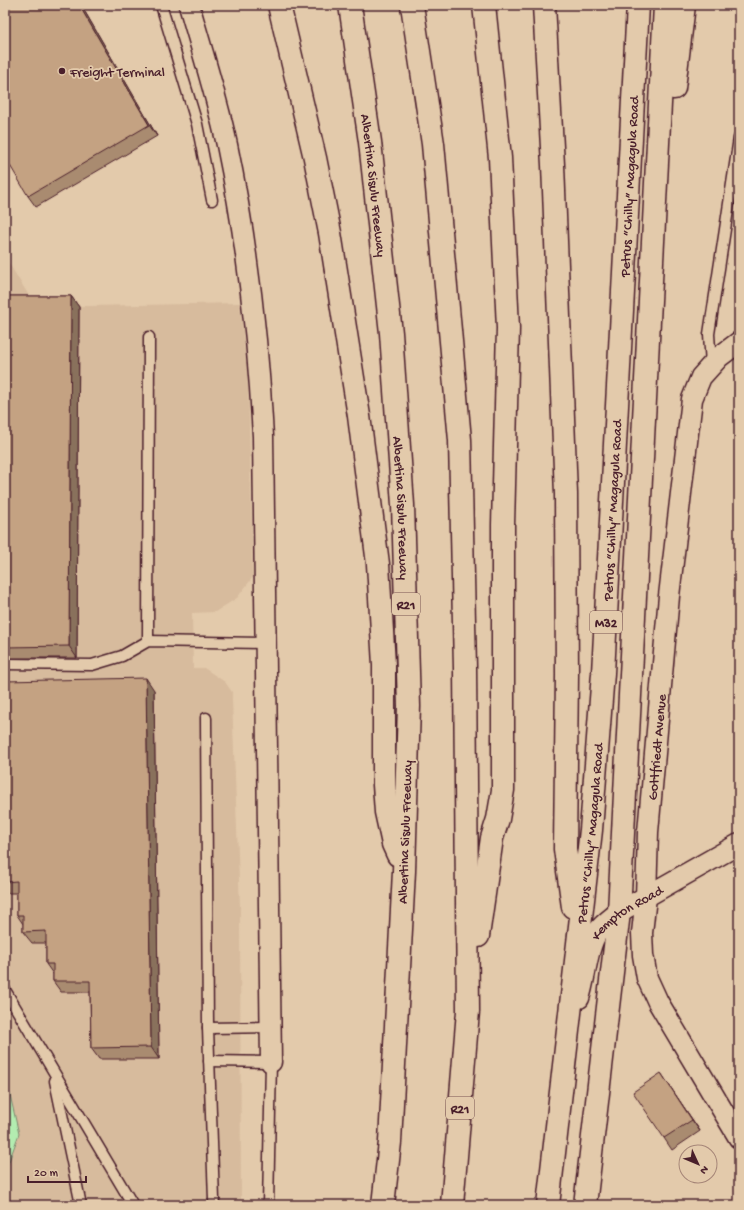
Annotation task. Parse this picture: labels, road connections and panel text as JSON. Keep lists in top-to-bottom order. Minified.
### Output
{"streets":{"main road":["Albertina Sisulu Freeway","Petrus “Chilly” Magagula Road","R21","M32"],"street":["Gottfriedt Avenue","Kempton Road"]},"crossings":[["Petrus “Chilly” Magagula Road","Kempton Road"],["Gottfriedt Avenue","Kempton Road"]],"places":["Freight Terminal"],"scale_bar":"20 m","north":"bottom right"}
